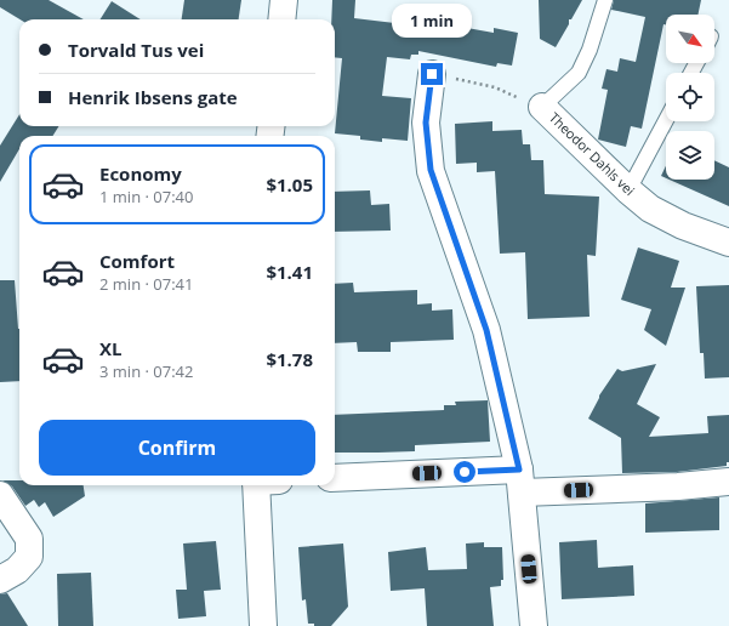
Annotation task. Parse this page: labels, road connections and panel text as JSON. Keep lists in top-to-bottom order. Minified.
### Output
{"streets":{"street":["Theodor Dahls vei"]},"north":"bottom right","page":{"bubble":"1 min","banner":["Torvald Tus vei","Henrik Ibsens gate"],"list":[{"name":"Economy","note":"1 min · 07:40","value":"$1.05"},{"name":"Comfort","note":"2 min · 07:41","value":"$1.41"},{"name":"XL","note":"3 min · 07:42","value":"$1.78"}],"buttons":"Confirm"}}
